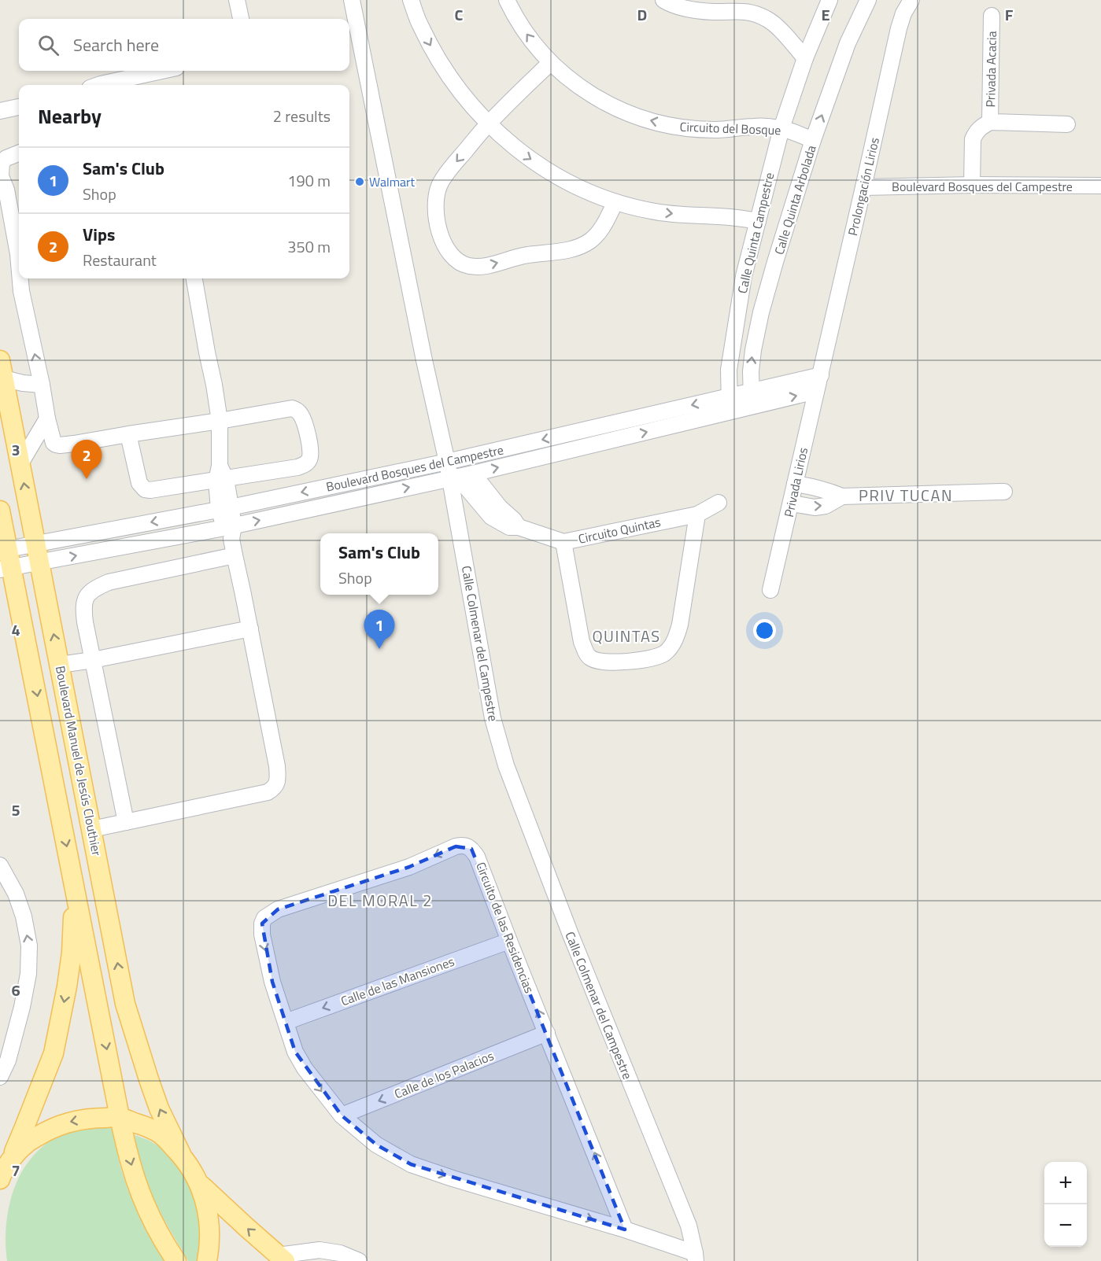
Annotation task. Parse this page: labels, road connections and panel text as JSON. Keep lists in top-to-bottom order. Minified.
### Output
{"streets":{"main road":["Boulevard Manuel de Jesús Clouthier"],"street":["Privada Acacia","Circuito del Bosque","Prolongación Lirios","Boulevard Bosques del Campestre","Calle Quinta Arbolada","Calle Quinta Campestre","Privada Lirios","Circuito Quintas","Calle Colmenar del Campestre","Circuito de las Residencias","Calle de las Mansiones","Calle de los Palacios"]},"crossings":[["Privada Acacia","Boulevard Bosques del Campestre"],["Circuito del Bosque","Calle Quinta Arbolada"],["Circuito del Bosque","Calle Quinta Campestre"],["Prolongación Lirios","Boulevard Bosques del Campestre"],["Prolongación Lirios","Privada Lirios"],["Boulevard Bosques del Campestre","Calle Quinta Arbolada"],["Boulevard Bosques del Campestre","Calle Quinta Campestre"],["Boulevard Bosques del Campestre","Privada Lirios"],["Boulevard Bosques del Campestre","Circuito Quintas"],["Boulevard Bosques del Campestre","Calle Colmenar del Campestre"],["Boulevard Bosques del Campestre","Boulevard Manuel de Jesús Clouthier"],["Circuito Quintas","Calle Colmenar del Campestre"],["Calle Colmenar del Campestre","Circuito de las Residencias"],["Circuito de las Residencias","Calle de las Mansiones"],["Circuito de las Residencias","Calle de los Palacios"]],"one_way":["Calle Quinta Arbolada","Calle de las Mansiones","Calle de los Palacios"],"districts":["PRIV TUCAN","QUINTAS","DEL MORAL 2"],"places":["Walmart"],"page":{"search":"Search here","heading":["Nearby","2 results"],"list":[{"mark":"1","name":"Sam's Club","note":"Shop","value":"190 m"},{"mark":"2","name":"Vips","note":"Restaurant","value":"350 m"}],"pins":["2","1"],"popup":["Sam's Club","Shop"],"map_buttons":["+","−"]},"grid":{"columns":["C","D","E","F"],"rows":["3","4","5","6","7"]}}
